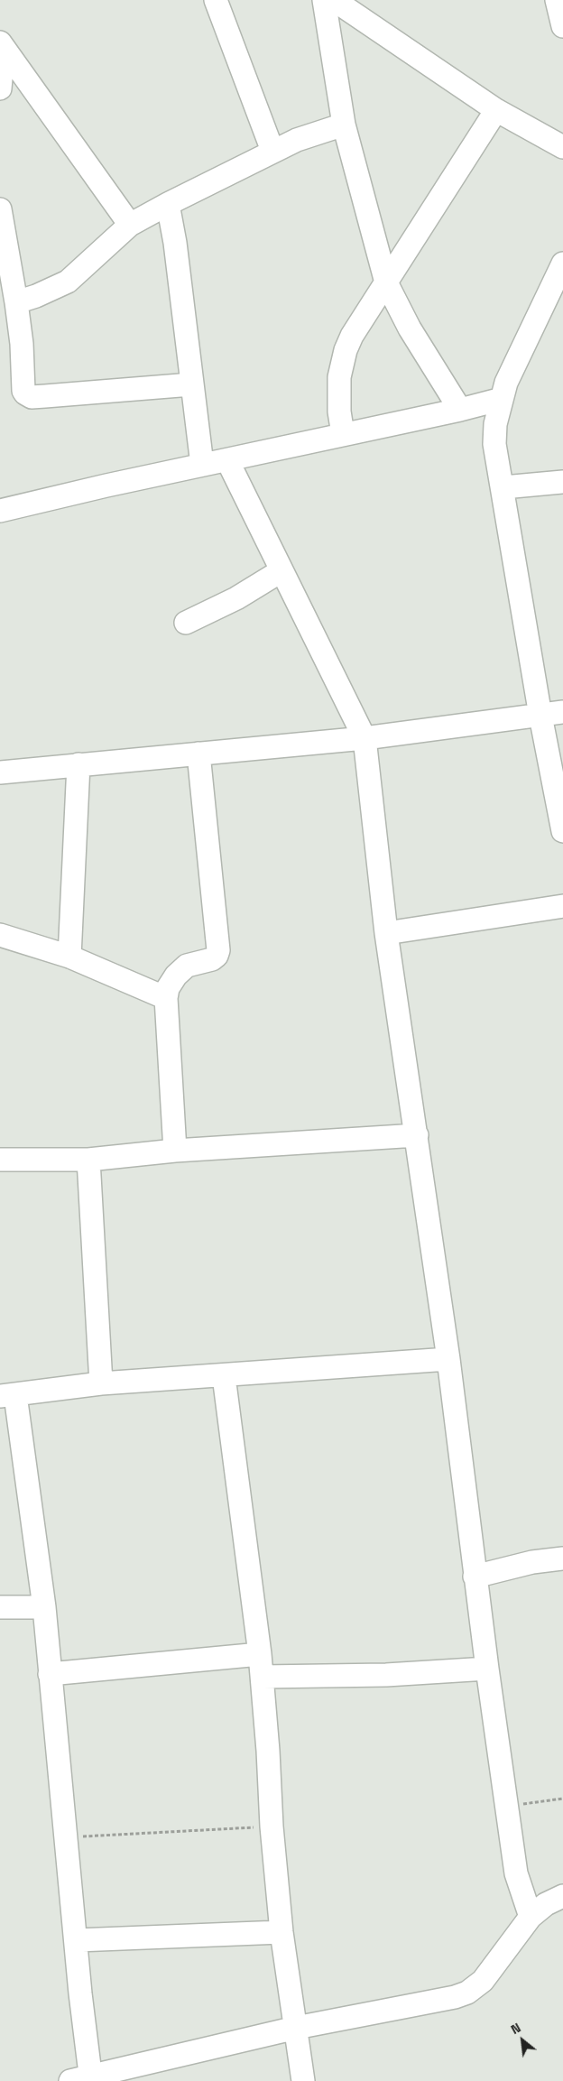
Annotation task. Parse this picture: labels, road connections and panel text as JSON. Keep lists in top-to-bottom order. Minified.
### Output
{"north":"top left"}
